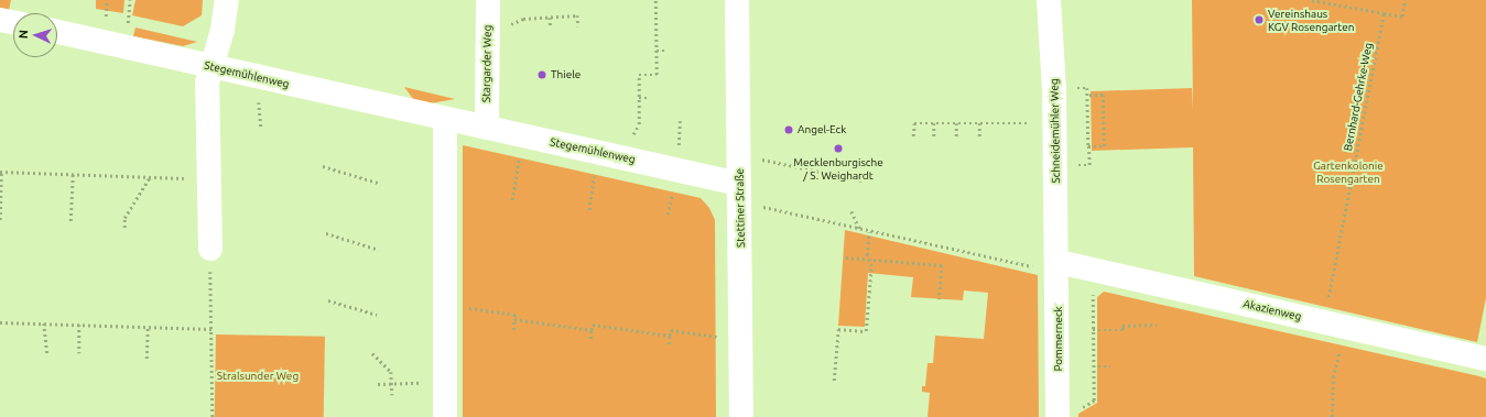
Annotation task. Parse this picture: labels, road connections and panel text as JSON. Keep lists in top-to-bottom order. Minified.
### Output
{"streets":{"street":["Stargarder Weg","Stegemühlenweg","Schneidemühler Weg","Stettiner Straße","Akazienweg","Pommerneck"],"path":["Bernhard-Gehrke-Weg"]},"crossings":[["Stargarder Weg","Stegemühlenweg"],["Stegemühlenweg","Stettiner Straße"],["Bernhard-Gehrke-Weg","Akazienweg"],["Schneidemühler Weg","Akazienweg"],["Schneidemühler Weg","Pommerneck"],["Akazienweg","Pommerneck"]],"parks":["Gartenkolonie Rosengarten","Stralsunder Weg"],"places":["Vereinshaus KGV Rosengarten","Thiele","Angel-Eck","Mecklenburgische / S. Weighardt"],"north":"left"}
